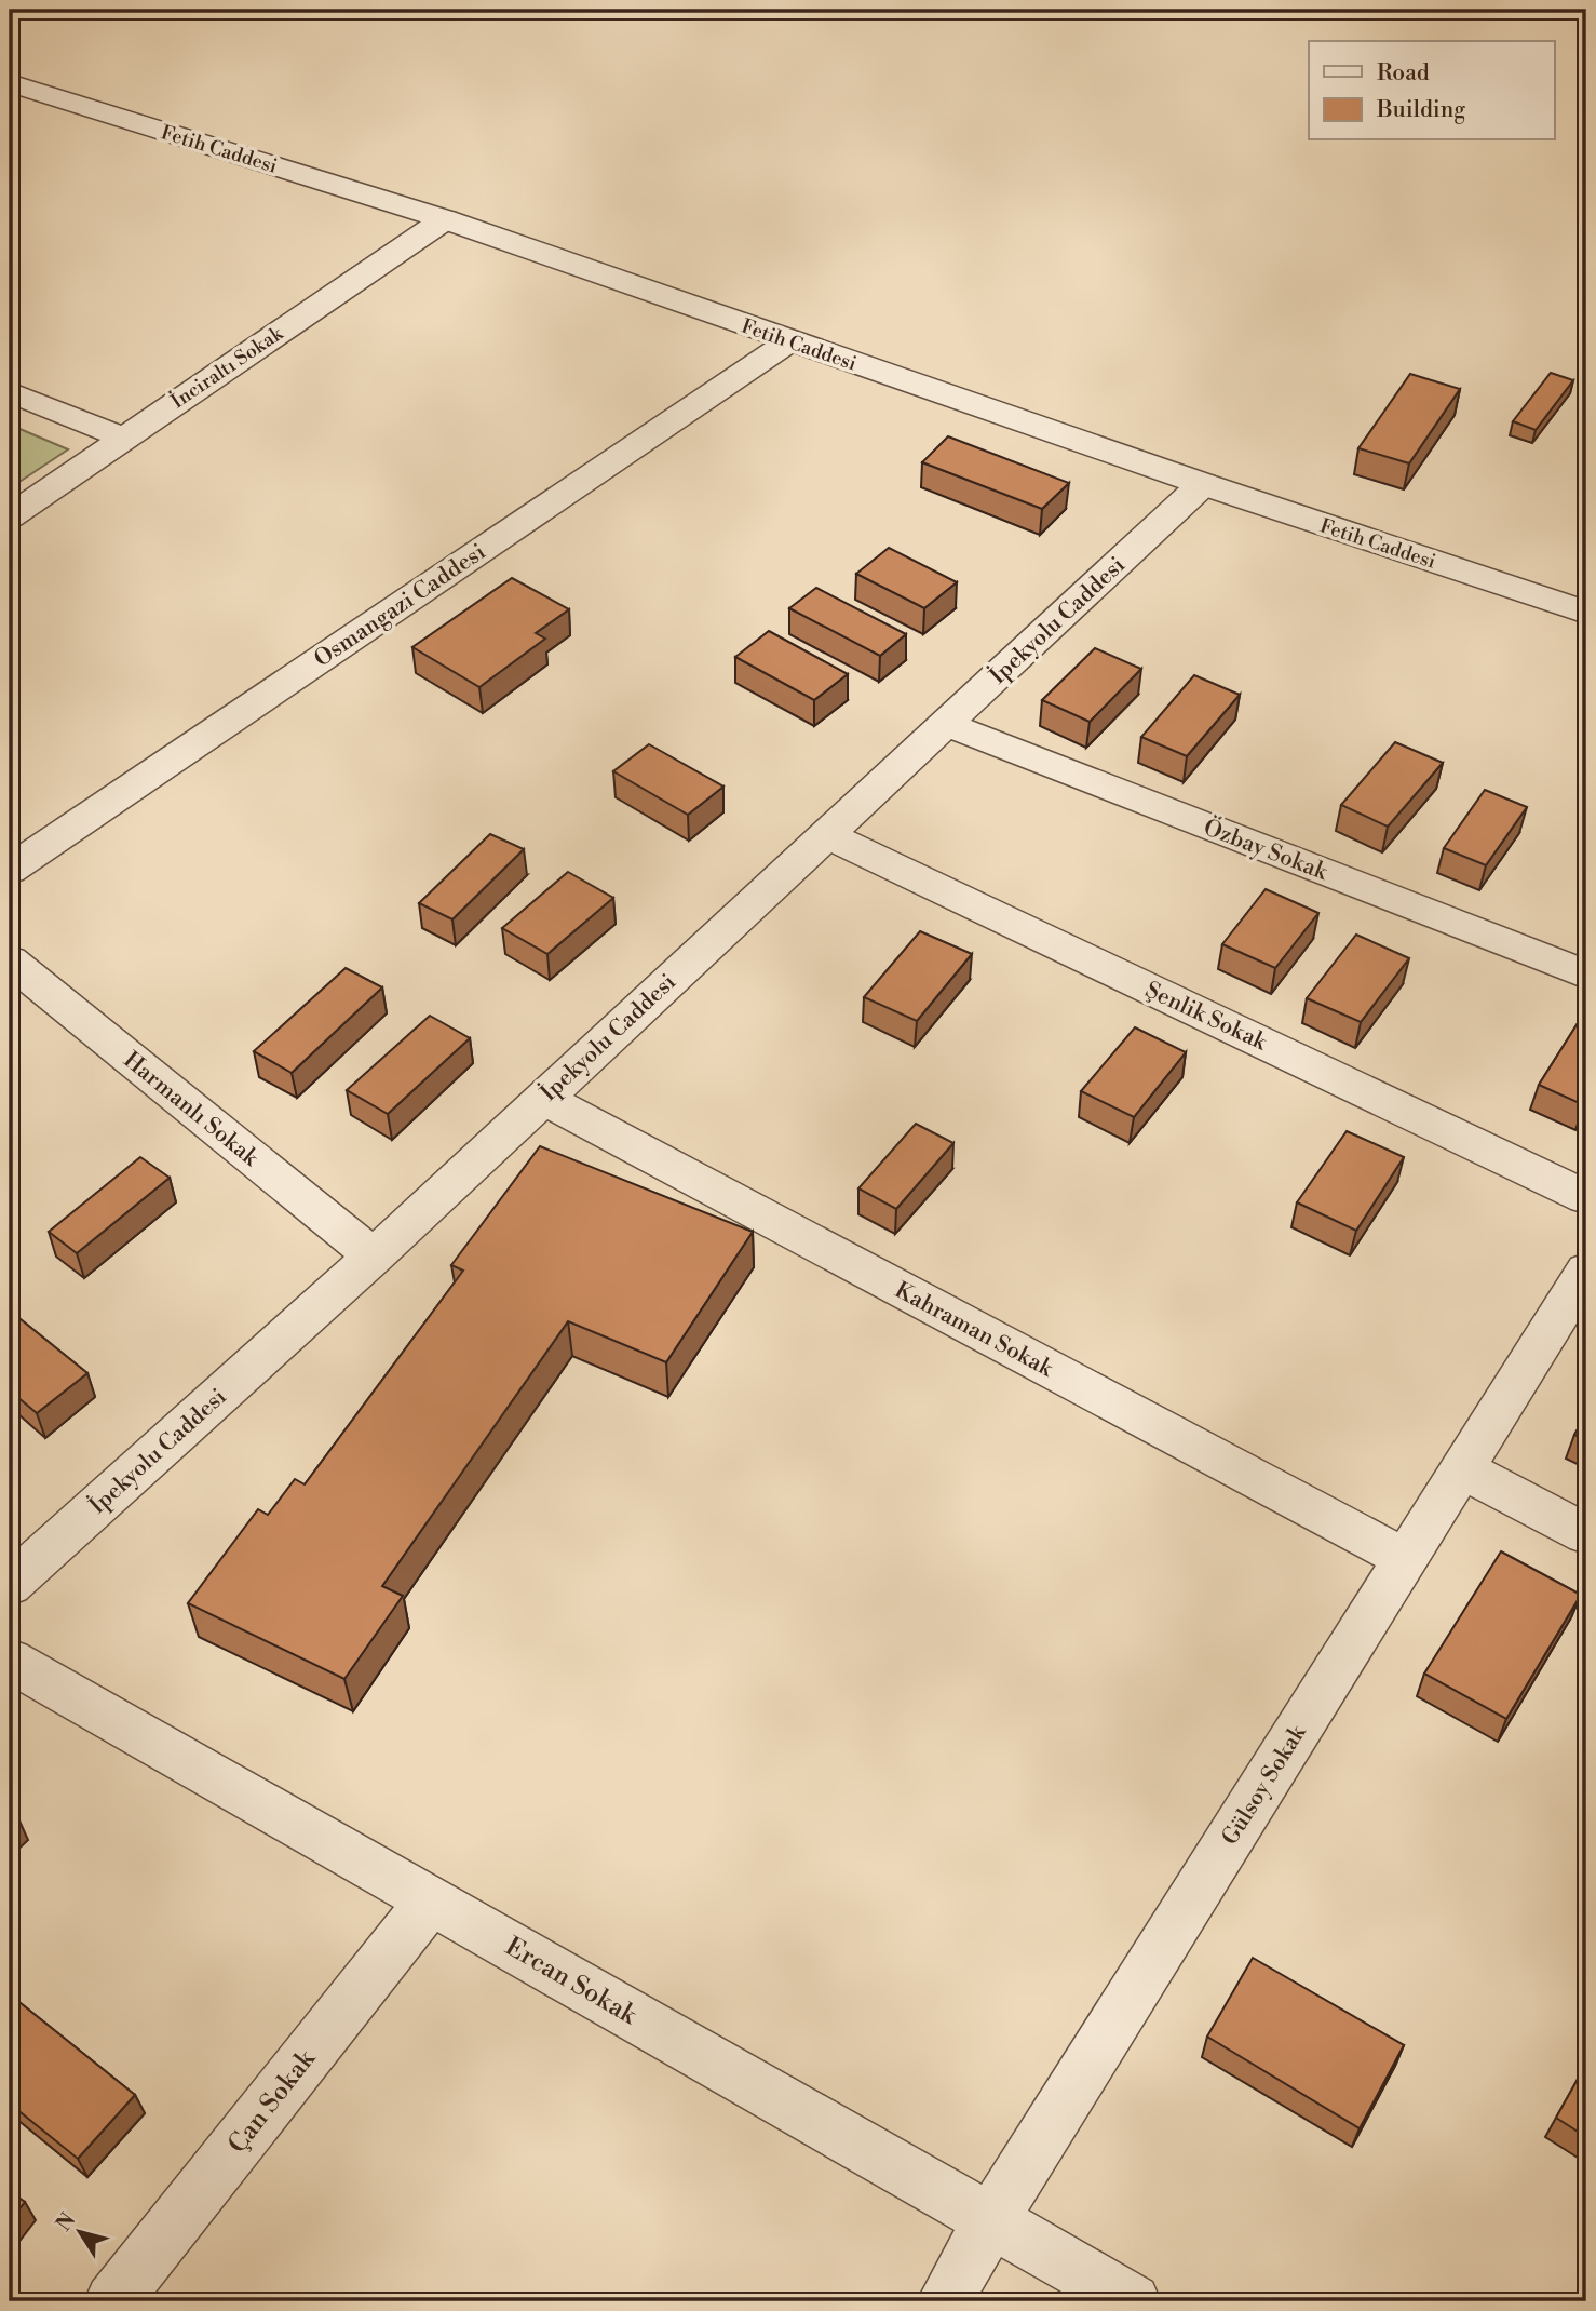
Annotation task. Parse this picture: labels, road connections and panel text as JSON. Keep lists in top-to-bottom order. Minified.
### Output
{"streets":{"street":["Fetih Caddesi","İnciraltı Sokak","Osmangazi Caddesi","İpekyolu Caddesi","Özbay Sokak","Şenlik Sokak","Harmanlı Sokak","Kahraman Sokak","Gülsoy Sokak","Ercan Sokak","Çan Sokak"]},"crossings":[["Fetih Caddesi","İnciraltı Sokak"],["Fetih Caddesi","Osmangazi Caddesi"],["Fetih Caddesi","İpekyolu Caddesi"],["İpekyolu Caddesi","Özbay Sokak"],["İpekyolu Caddesi","Şenlik Sokak"],["İpekyolu Caddesi","Harmanlı Sokak"],["İpekyolu Caddesi","Kahraman Sokak"],["Kahraman Sokak","Gülsoy Sokak"],["Gülsoy Sokak","Ercan Sokak"],["Ercan Sokak","Çan Sokak"]],"legend":["Road","Building"],"north":"top left"}
